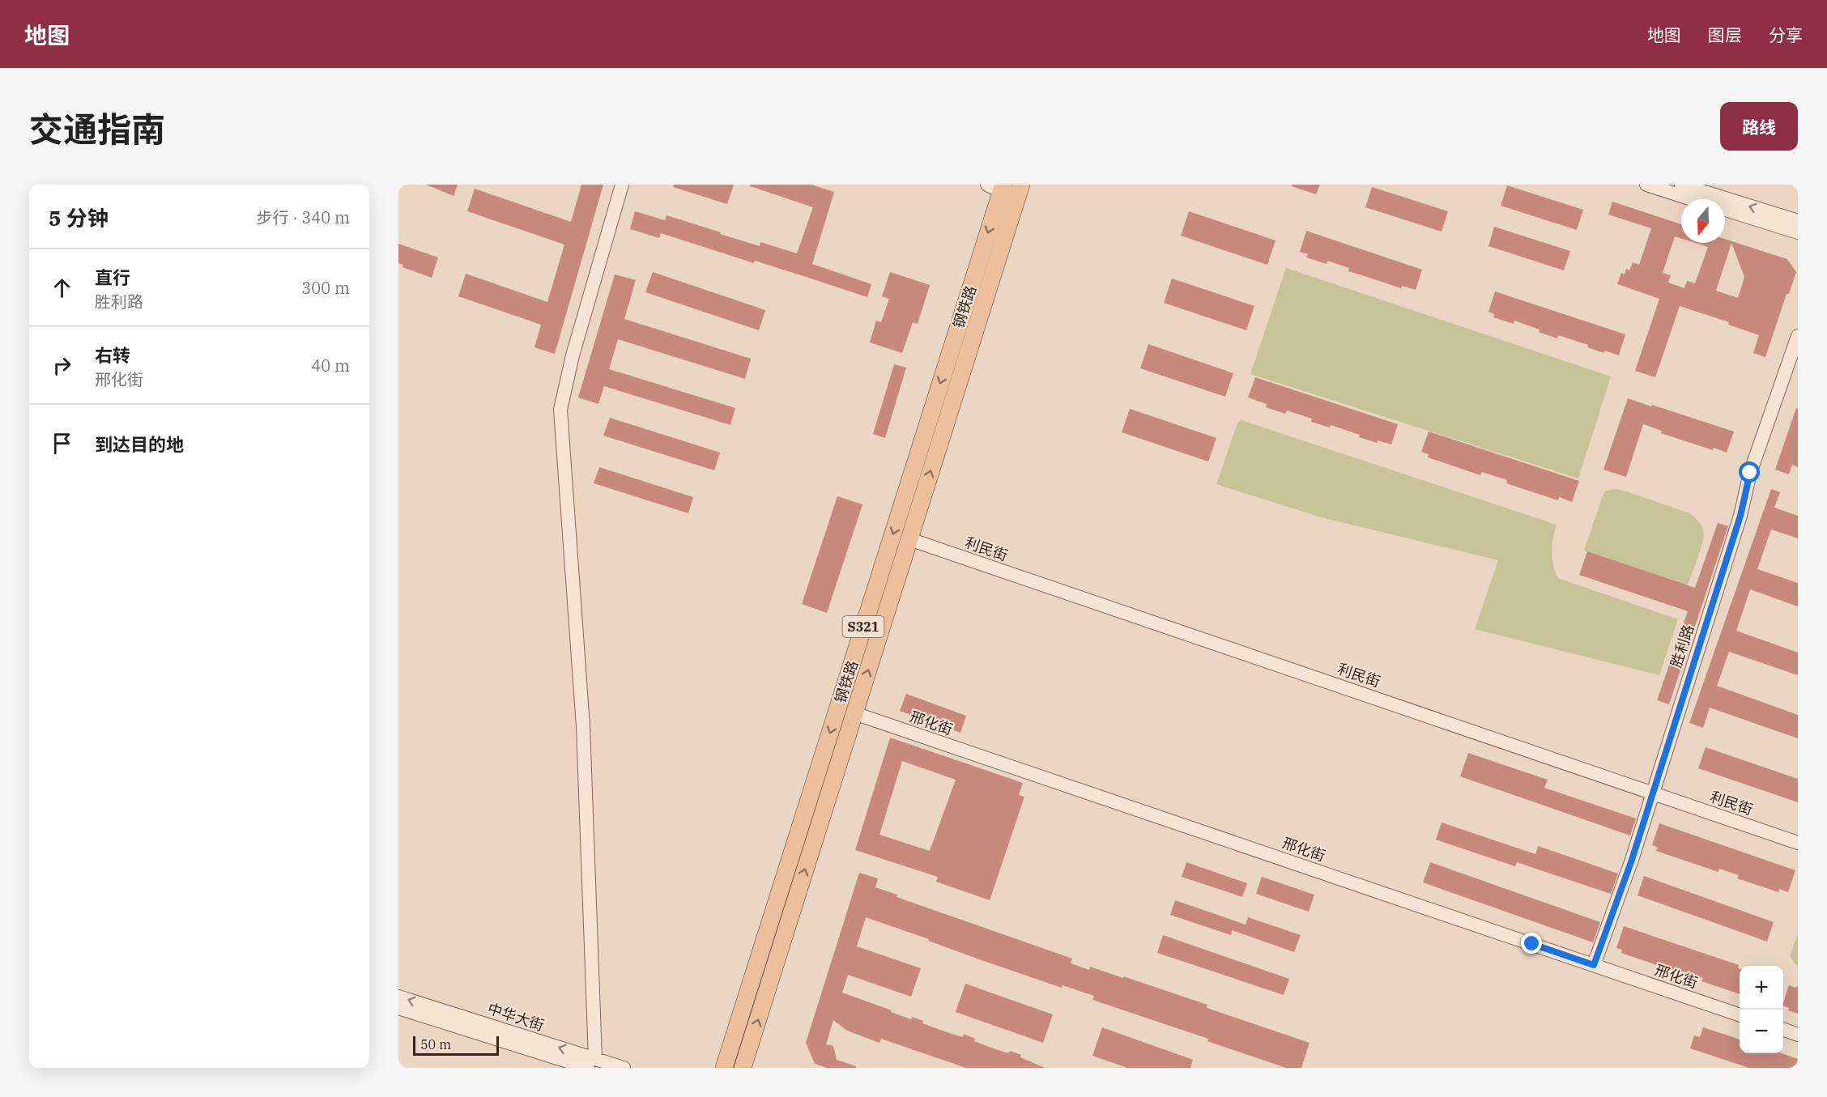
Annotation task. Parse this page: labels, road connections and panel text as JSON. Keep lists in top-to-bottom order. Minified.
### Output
{"streets":{"main road":["钢铁路","S321"],"street":["利民街","胜利路","邢化街","中华大街"]},"crossings":[["钢铁路","利民街"],["钢铁路","邢化街"],["利民街","胜利路"],["胜利路","邢化街"]],"scale_bar":"50 m","north":"bottom","page":{"header":"地图","nav":["地图","图层","分享"],"title":"交通指南","buttons":"路线","heading":["5 分钟","步行 · 340 m"],"list":[["直行","胜利路","300 m"],["右转","邢化街","40 m"],"到达目的地"],"map_buttons":["+","−"],"scale":"50 m"}}
